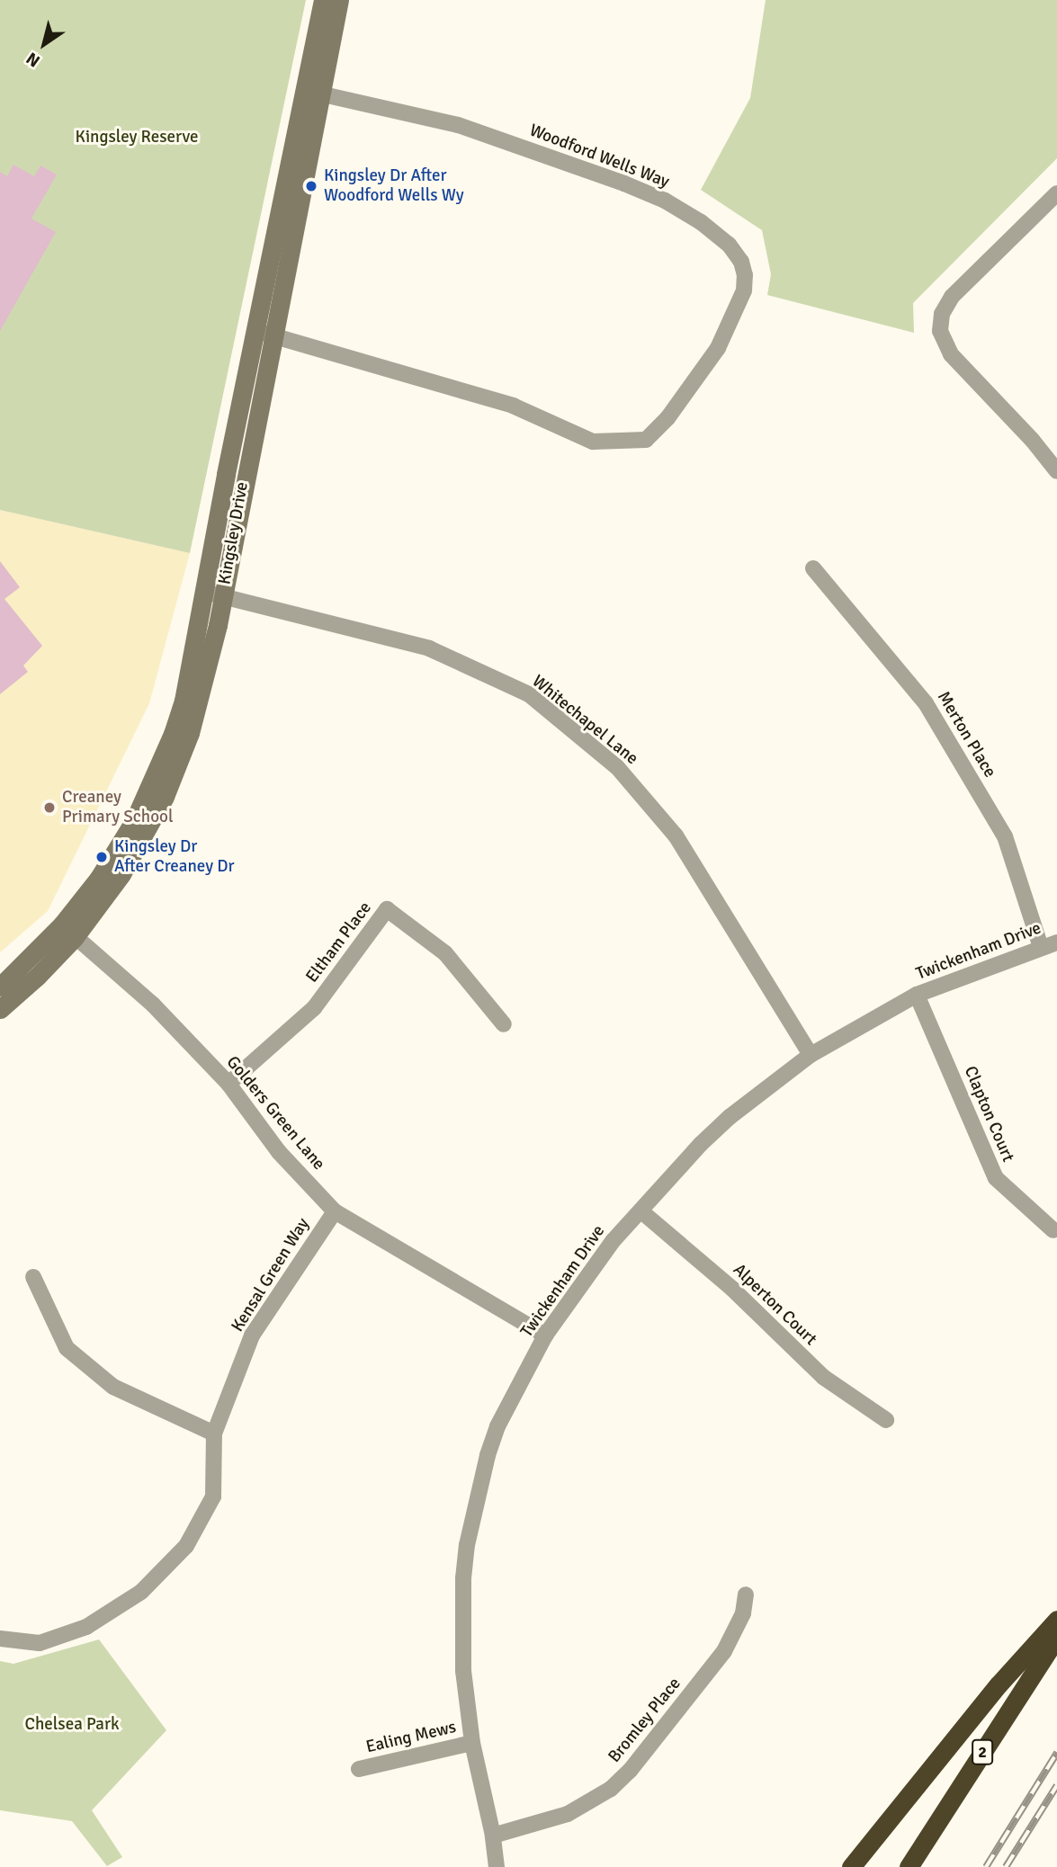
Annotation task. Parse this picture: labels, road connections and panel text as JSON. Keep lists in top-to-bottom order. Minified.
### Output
{"streets":{"highway":["2"],"main road":["Kingsley Drive"],"street":["Woodford Wells Way","Whitechapel Lane","Merton Place","Eltham Place","Twickenham Drive","Golders Green Lane","Clapton Court","Kensal Green Way","Alperton Court","Bromley Place","Ealing Mews"]},"crossings":[["Woodford Wells Way","Kingsley Drive"],["Kingsley Drive","Whitechapel Lane"],["Kingsley Drive","Golders Green Lane"],["Whitechapel Lane","Twickenham Drive"],["Merton Place","Twickenham Drive"],["Eltham Place","Golders Green Lane"],["Twickenham Drive","Golders Green Lane"],["Twickenham Drive","Clapton Court"],["Twickenham Drive","Alperton Court"],["Twickenham Drive","Bromley Place"],["Twickenham Drive","Ealing Mews"],["Golders Green Lane","Kensal Green Way"]],"parks":["Kingsley Reserve","Chelsea Park"],"places":["Kingsley Dr After Woodford Wells Wy","Creaney Primary School","Kingsley Dr After Creaney Dr"],"north":"bottom left"}
